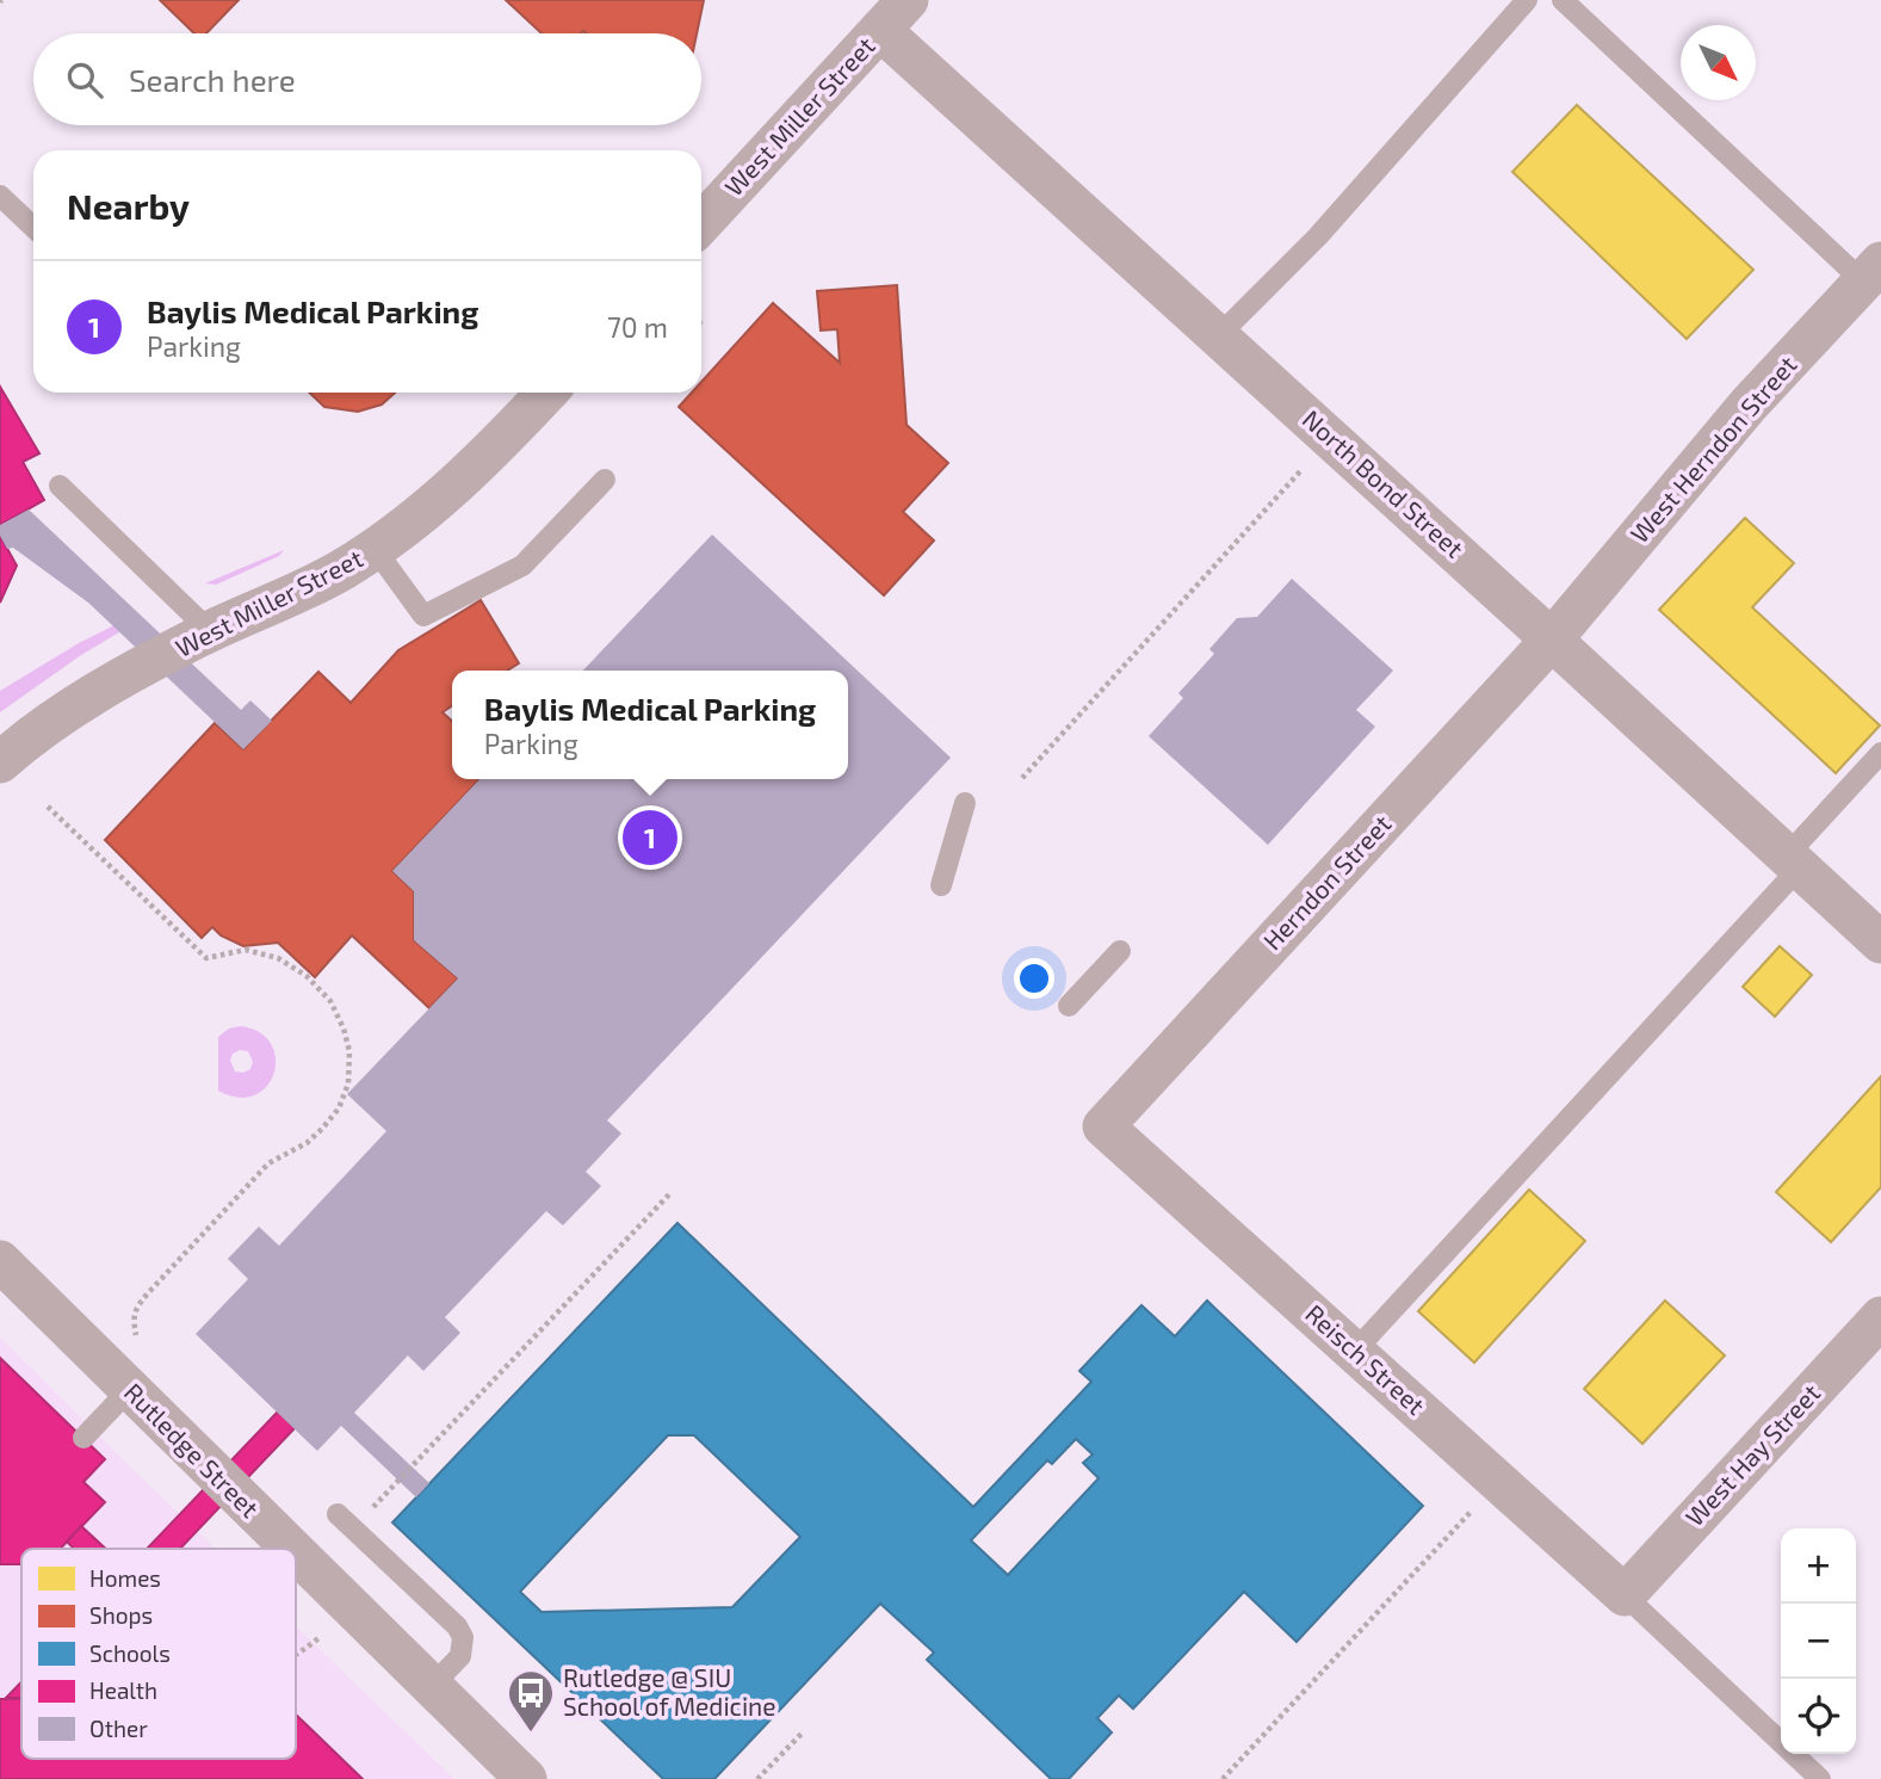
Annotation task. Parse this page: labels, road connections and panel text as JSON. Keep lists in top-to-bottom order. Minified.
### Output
{"streets":{"street":["West Miller Street","West Herndon Street","North Bond Street","Herndon Street","Reisch Street","Rutledge Street","West Hay Street"]},"crossings":[["West Miller Street","North Bond Street"],["West Herndon Street","North Bond Street"],["West Herndon Street","Herndon Street"],["North Bond Street","Herndon Street"],["Herndon Street","Reisch Street"],["Reisch Street","West Hay Street"]],"places":{"bus stop":["Rutledge @ SIU School of Medicine"]},"legend":["Homes","Shops","Schools","Health","Other"],"north":"bottom right","page":{"search":"Search here","heading":"Nearby","list":[{"mark":"1","name":"Baylis Medical Parking","note":"Parking","value":"70 m"}],"popup":["Baylis Medical Parking","Parking"],"pins":"1","map_buttons":["+","−"]}}
